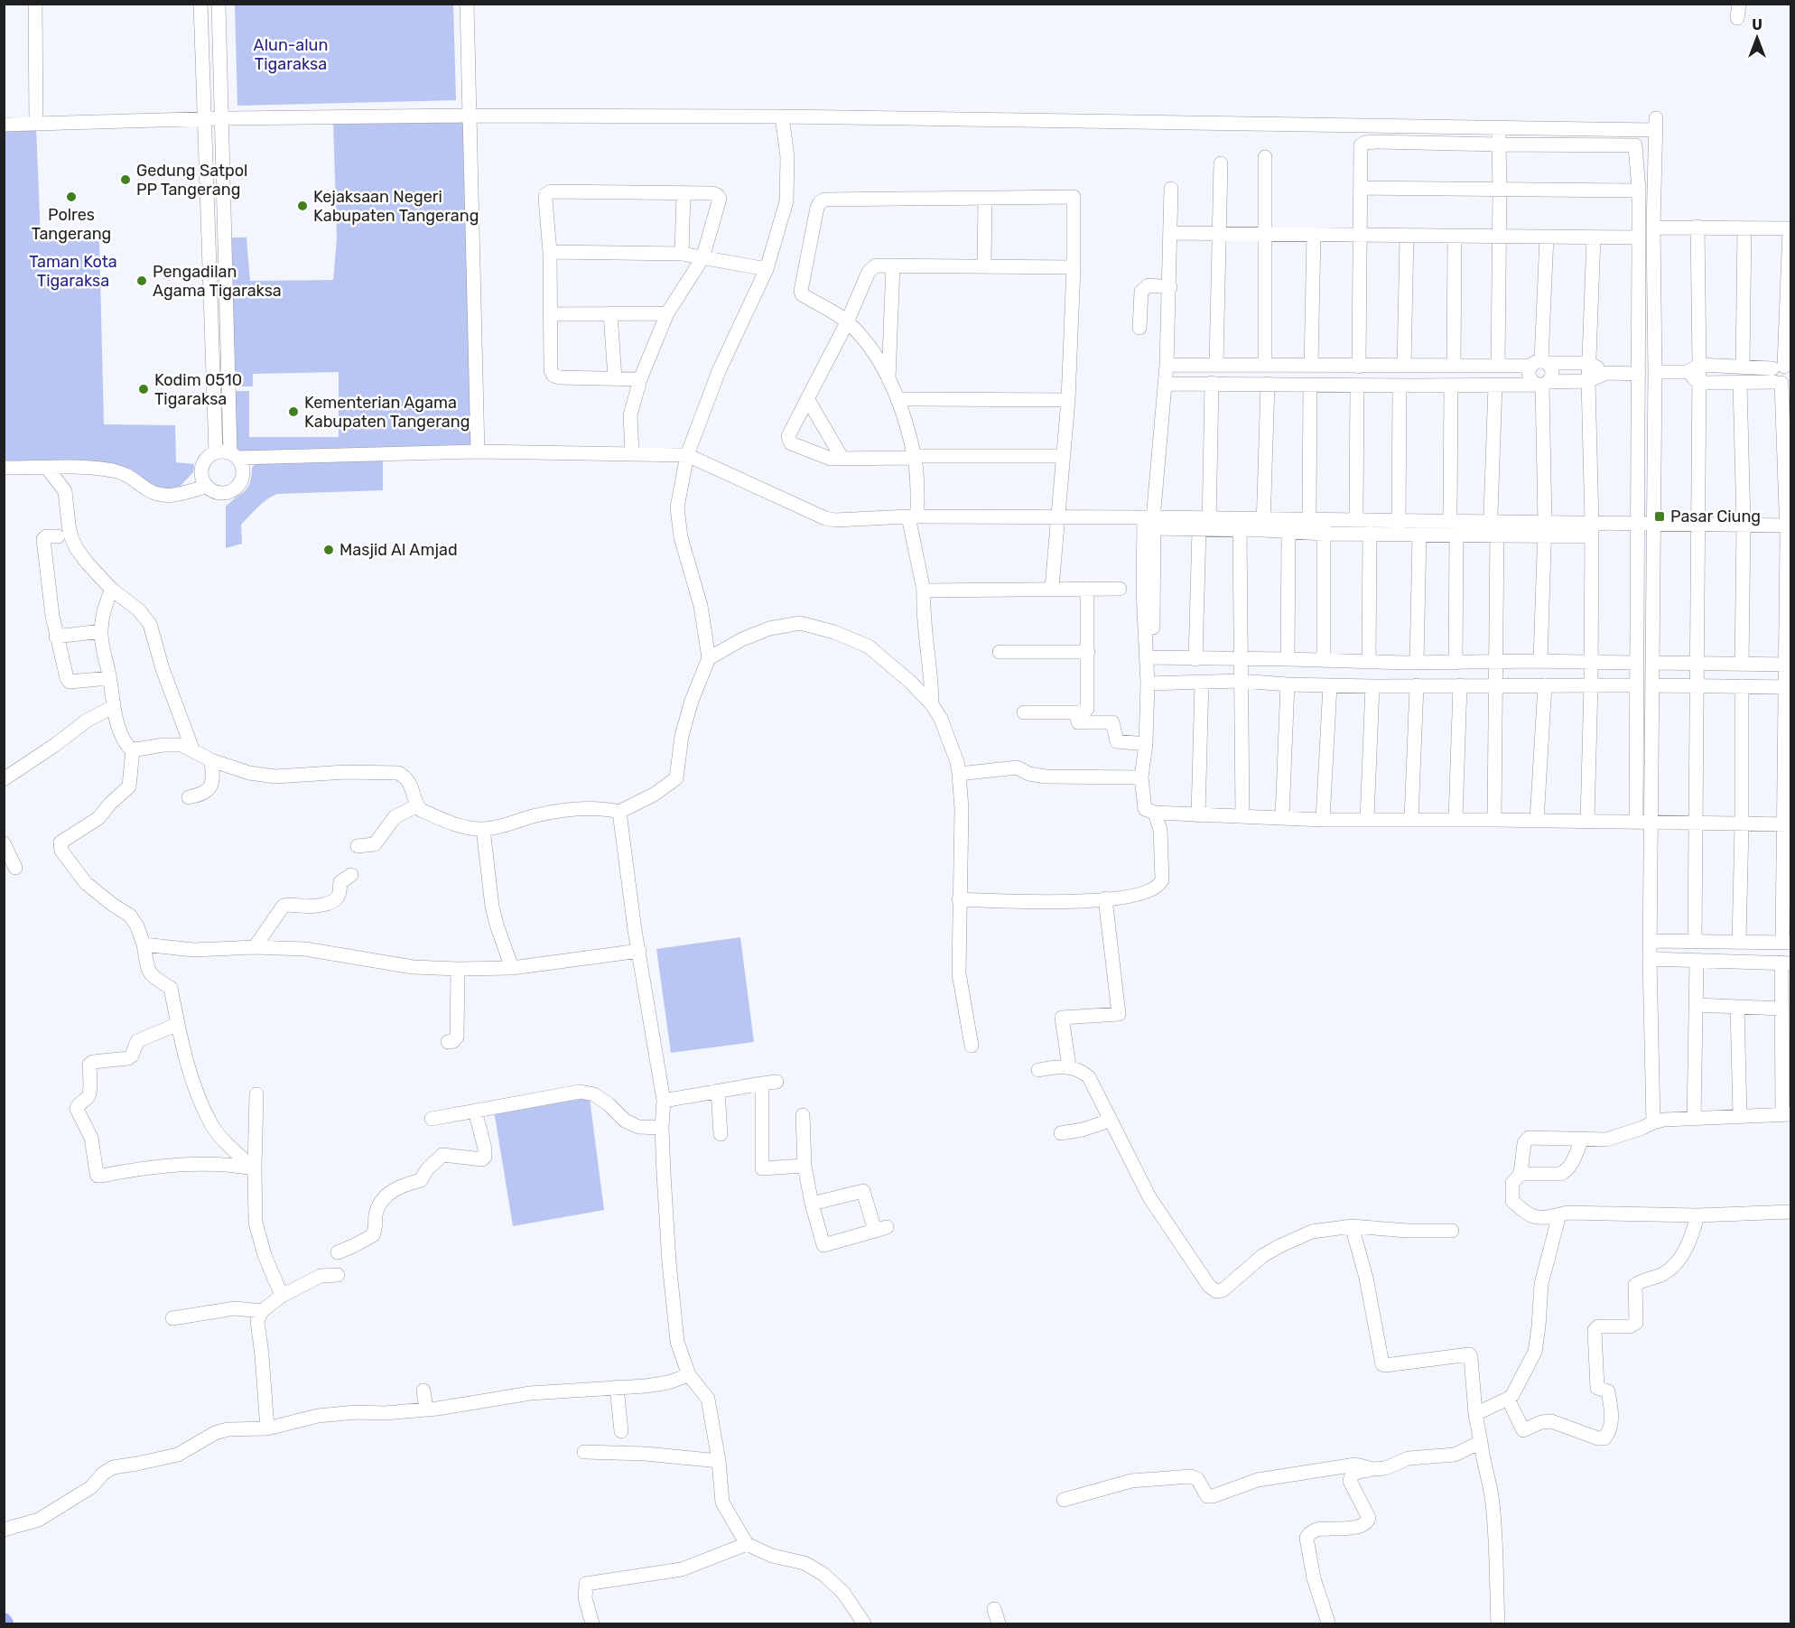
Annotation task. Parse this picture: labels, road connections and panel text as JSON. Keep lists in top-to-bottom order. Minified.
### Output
{"parks":["Alun-alun Tigaraksa","Taman Kota Tigaraksa"],"places":{"other":["Gedung Satpol PP Tangerang","Polres Tangerang","Kejaksaan Negeri Kabupaten Tangerang","Pengadilan Agama Tigaraksa","Kodim 0510 Tigaraksa","Kementerian Agama Kabupaten Tangerang","Masjid Al Amjad"],"transit":["Pasar Ciung"]},"north":"top"}
